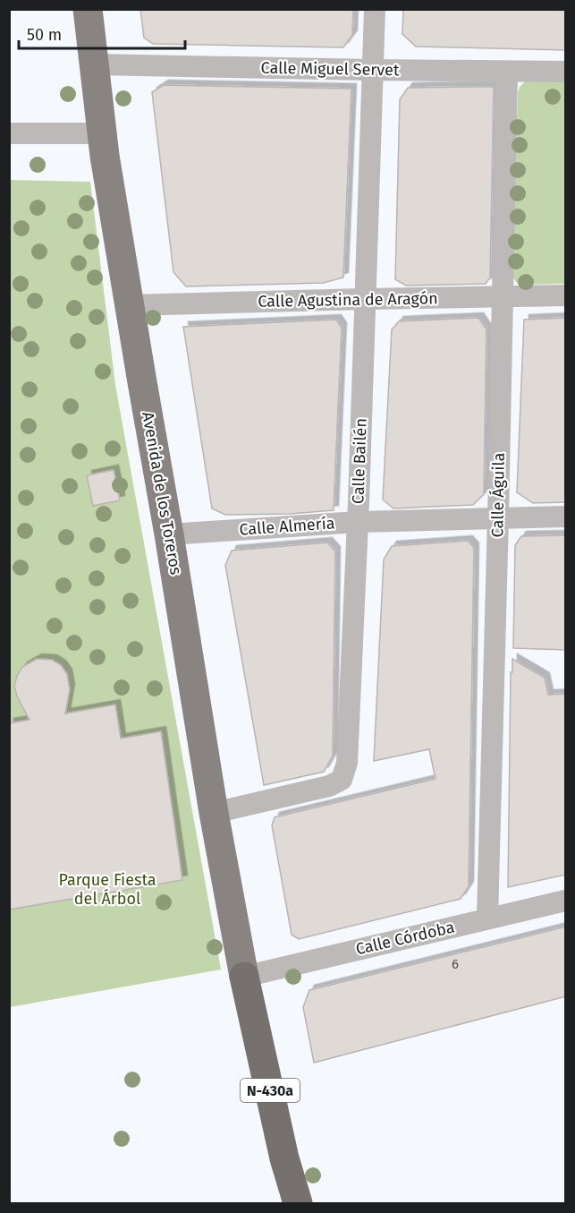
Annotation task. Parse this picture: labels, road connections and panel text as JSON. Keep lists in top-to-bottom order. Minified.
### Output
{"streets":{"highway":["N-430a"],"main road":["Avenida de los Toreros"],"street":["Calle Miguel Servet","Calle Agustina de Aragón","Calle Bailén","Calle Águila","Calle Almería","Calle Córdoba"]},"crossings":[["Calle Miguel Servet","Calle Bailén"],["Calle Miguel Servet","Avenida de los Toreros"],["Calle Miguel Servet","Calle Águila"],["Calle Agustina de Aragón","Calle Bailén"],["Calle Agustina de Aragón","Avenida de los Toreros"],["Calle Agustina de Aragón","Calle Águila"],["Calle Bailén","Avenida de los Toreros"],["Calle Bailén","Calle Almería"],["Avenida de los Toreros","Calle Almería"],["Avenida de los Toreros","Calle Córdoba"],["Avenida de los Toreros","N-430a"],["Calle Águila","Calle Almería"],["Calle Águila","Calle Córdoba"],["Calle Córdoba","N-430a"]],"parks":["Parque Fiesta del Árbol"],"house_numbers":["6"],"scale_bar":"50 m"}
